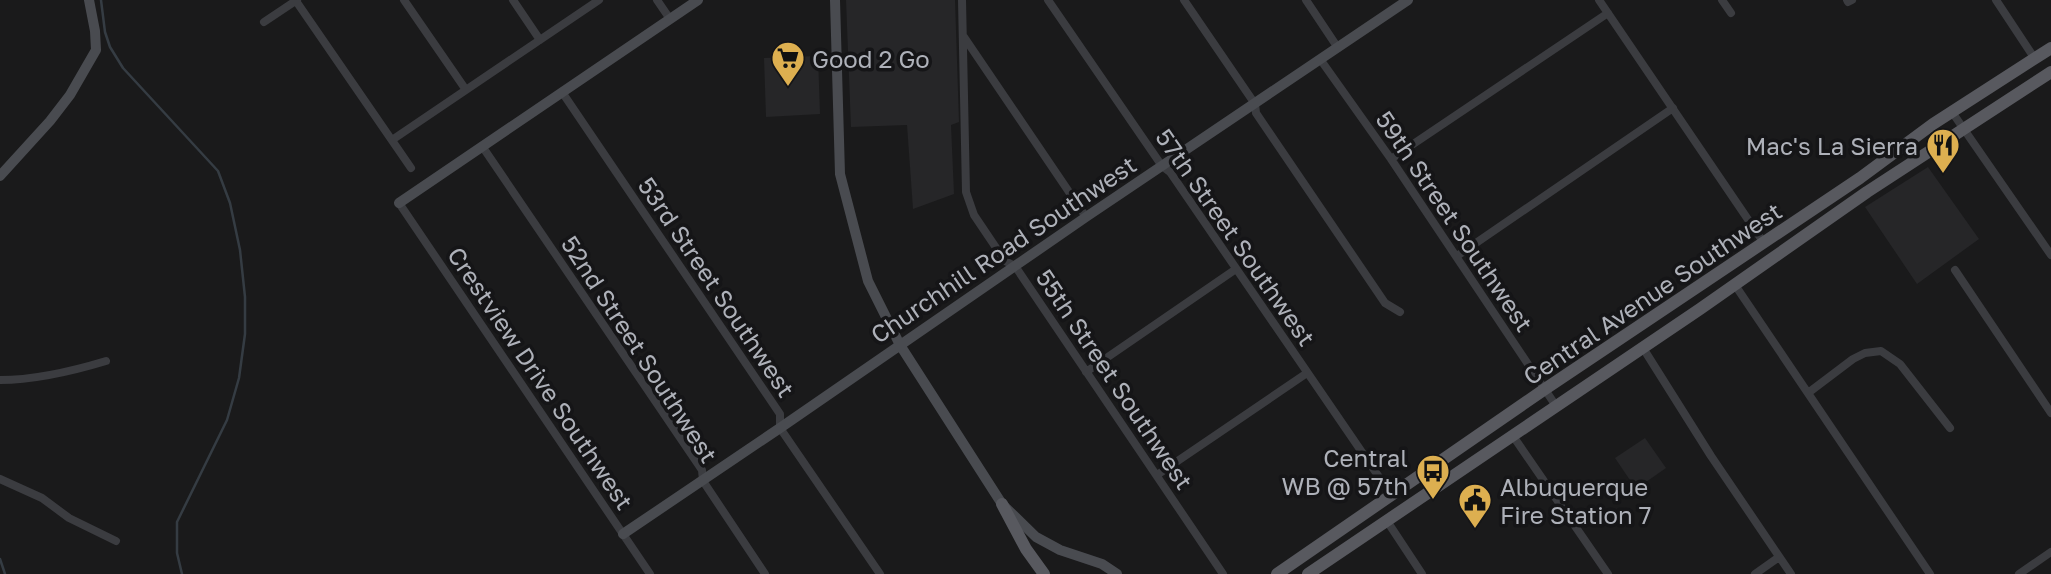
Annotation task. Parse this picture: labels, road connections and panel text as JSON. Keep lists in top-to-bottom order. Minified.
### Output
{"streets":{"main road":["Central Avenue Southwest"],"street":["59th Street Southwest","57th Street Southwest","Churchhill Road Southwest","53rd Street Southwest","52nd Street Southwest","Crestview Drive Southwest","55th Street Southwest"]},"crossings":[["59th Street Southwest","Churchhill Road Southwest"],["59th Street Southwest","Central Avenue Southwest"],["57th Street Southwest","Churchhill Road Southwest"],["57th Street Southwest","Central Avenue Southwest"],["Churchhill Road Southwest","53rd Street Southwest"],["Churchhill Road Southwest","52nd Street Southwest"],["Churchhill Road Southwest","Crestview Drive Southwest"],["Churchhill Road Southwest","55th Street Southwest"]],"places":{"supermarket":["Good 2 Go"],"restaurant":["Mac's La Sierra"],"bus stop":["Central WB @ 57th"],"public building":["Albuquerque Fire Station 7"]}}
